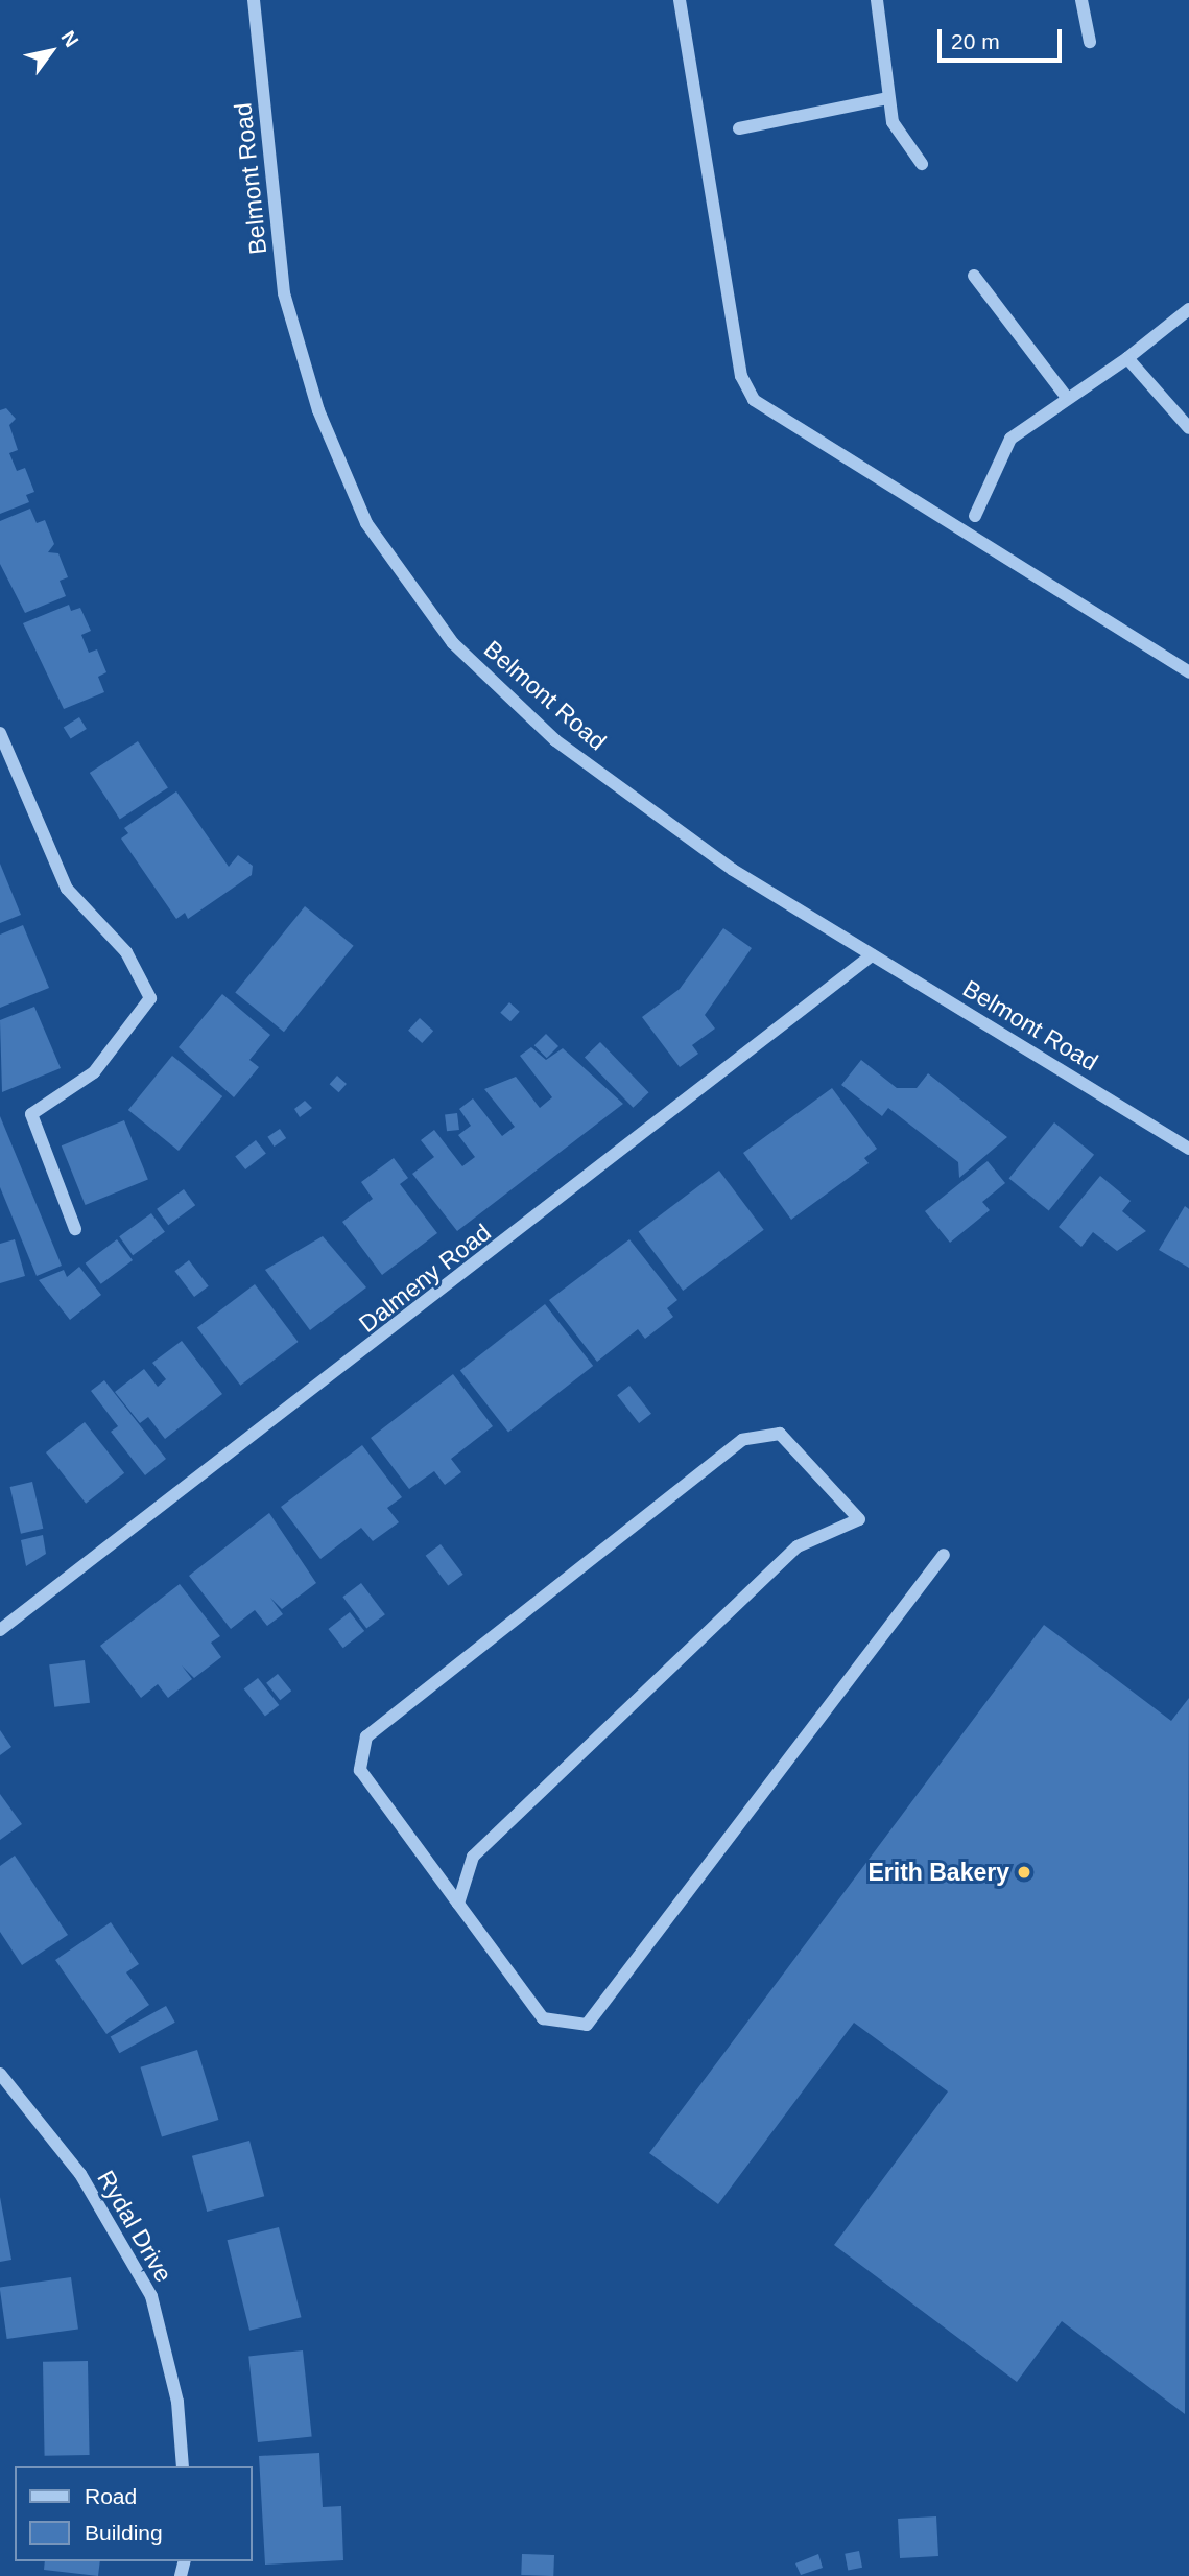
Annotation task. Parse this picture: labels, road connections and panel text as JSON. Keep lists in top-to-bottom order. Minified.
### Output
{"streets":{"street":["Belmont Road","Dalmeny Road","Rydal Drive"]},"crossings":[["Belmont Road","Dalmeny Road"]],"places":["Erith Bakery"],"legend":["Road","Building"],"scale_bar":"20 m","north":"top right"}
